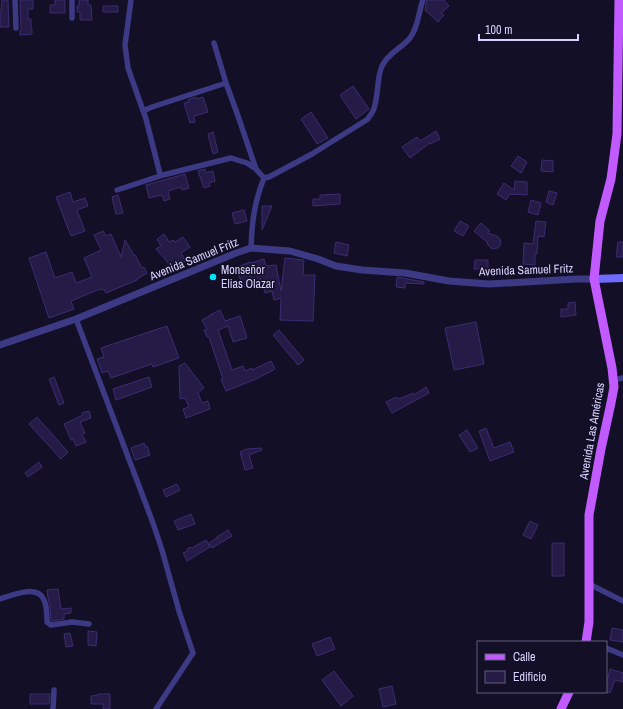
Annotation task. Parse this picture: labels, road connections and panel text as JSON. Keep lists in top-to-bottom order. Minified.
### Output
{"streets":{"main road":["Avenida Las Américas"],"street":["Avenida Samuel Fritz"]},"crossings":[["Avenida Samuel Fritz","Avenida Las Américas"]],"places":["Monseñor Elias Olazar"],"legend":["Calle","Edificio"],"scale_bar":"100 m"}
